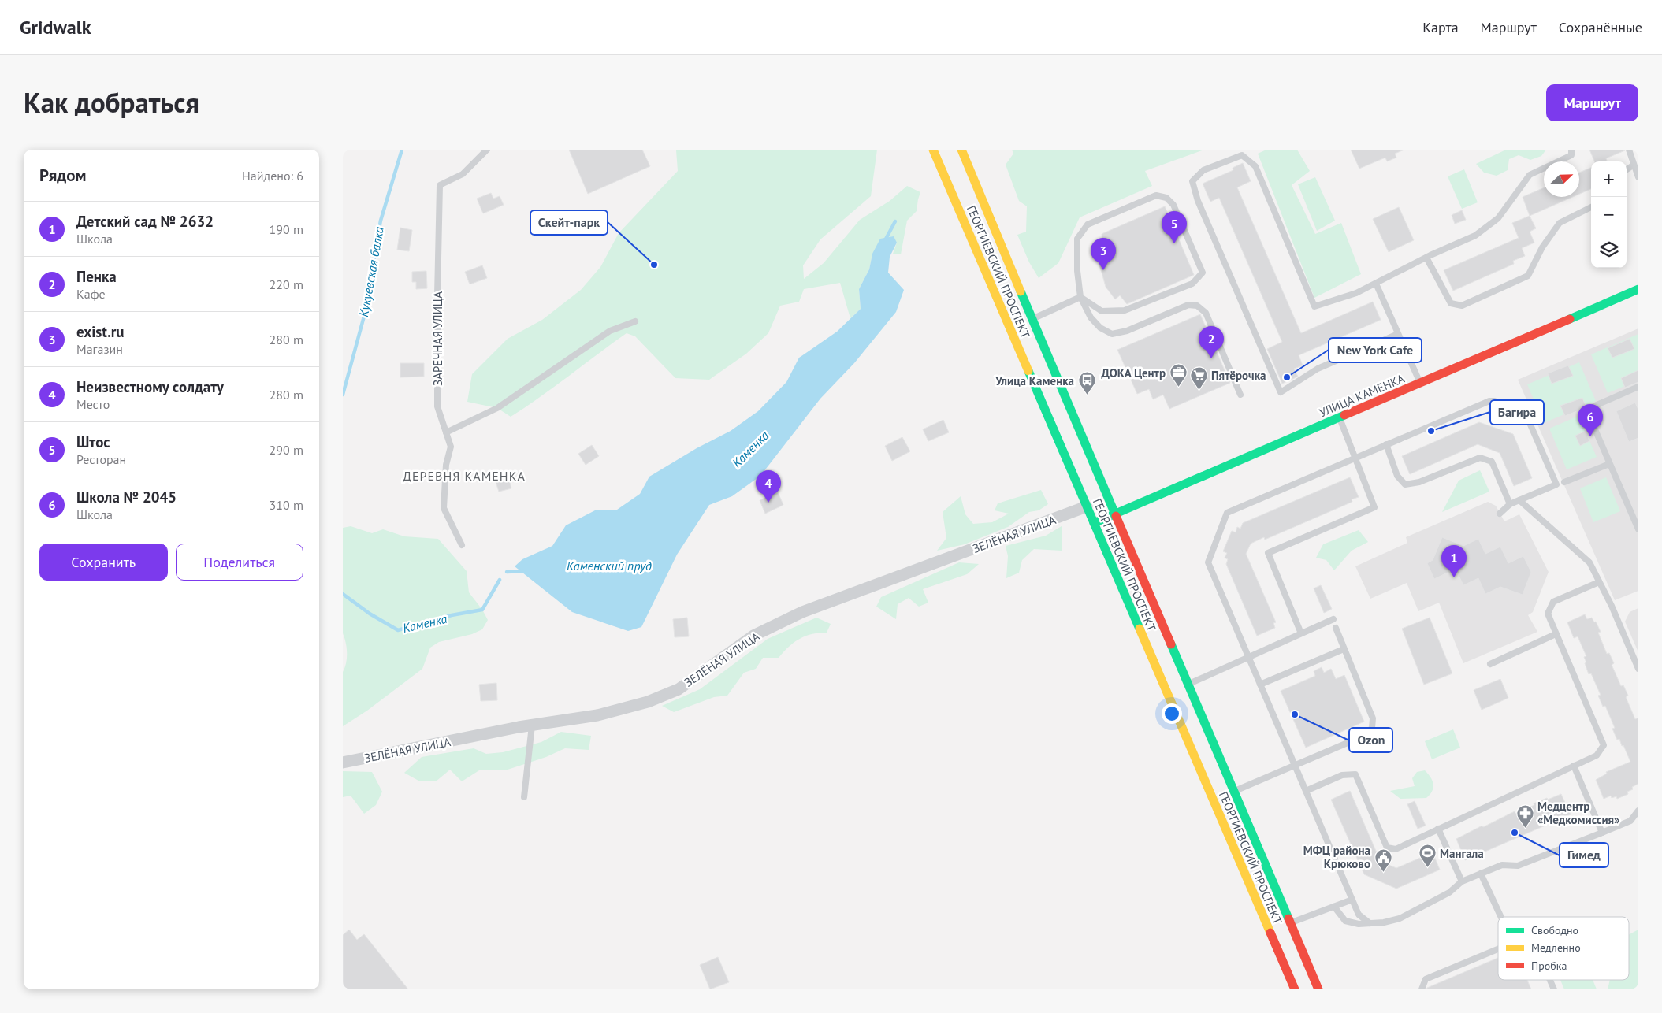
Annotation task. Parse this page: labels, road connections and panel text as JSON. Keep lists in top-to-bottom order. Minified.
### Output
{"streets":{"main road":["ГЕОРГИЕВСКИЙ ПРОСПЕКТ","УЛИЦА КАМЕНКА"],"street":["ЗЕЛЁНАЯ УЛИЦА"],"lane":["ЗАРЕЧНАЯ УЛИЦА"]},"crossings":[["ГЕОРГИЕВСКИЙ ПРОСПЕКТ","УЛИЦА КАМЕНКА"],["ГЕОРГИЕВСКИЙ ПРОСПЕКТ","ЗЕЛЁНАЯ УЛИЦА"]],"districts":["ДЕРЕВНЯ КАМЕНКА"],"water":["Кукуевская балка","Каменка","Каменский пруд"],"places":{"other":["Скейт-парк","New York Cafe","Багира","Ozon","Гимед"],"office":["ДОКА Центр"],"supermarket":["Пятёрочка"],"bus stop":["Улица Каменка"],"pharmacy":["Медцентр «Медкомиссия»"],"sports":["Мангала"],"public building":["МФЦ района Крюково"]},"legend":["Свободно","Медленно","Пробка"],"north":"top right","page":{"header":"Gridwalk","nav":["Карта","Маршрут","Сохранённые"],"title":"Как добраться","buttons":["Маршрут",["Сохранить","Поделиться"]],"heading":["Рядом","Найдено: 6"],"map_buttons":["+","−"],"list":[{"mark":"1","name":"Детский сад № 2632","note":"Школа","value":"190 m"},{"mark":"2","name":"Пенка","note":"Кафе","value":"220 m"},{"mark":"3","name":"exist.ru","note":"Магазин","value":"280 m"},{"mark":"4","name":"Неизвестному солдату","note":"Место","value":"280 m"},{"mark":"5","name":"Штос","note":"Ресторан","value":"290 m"},{"mark":"6","name":"Школа № 2045","note":"Школа","value":"310 m"}],"pins":["5","3","2","6","4","1"]}}
